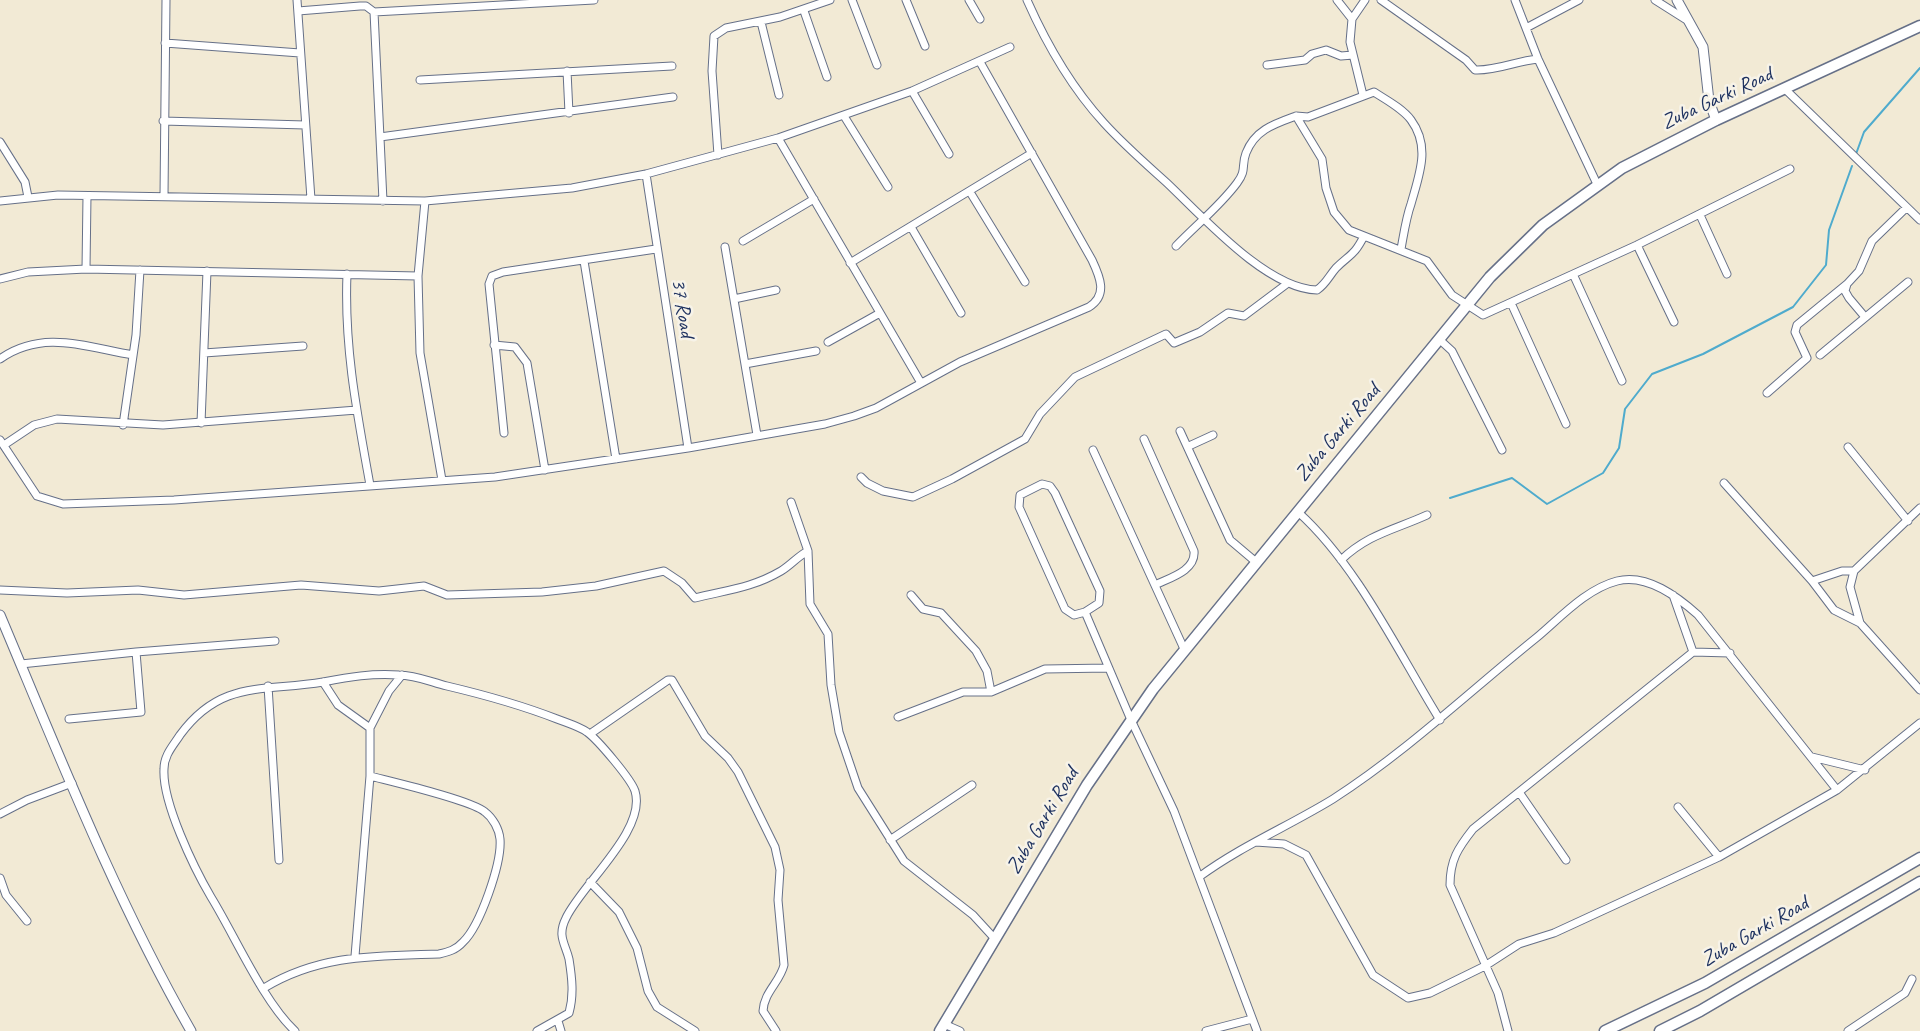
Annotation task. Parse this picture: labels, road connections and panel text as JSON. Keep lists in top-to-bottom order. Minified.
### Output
{"streets":{"main road":["Zuba Garki Road"],"street":["37 Road"]}}
